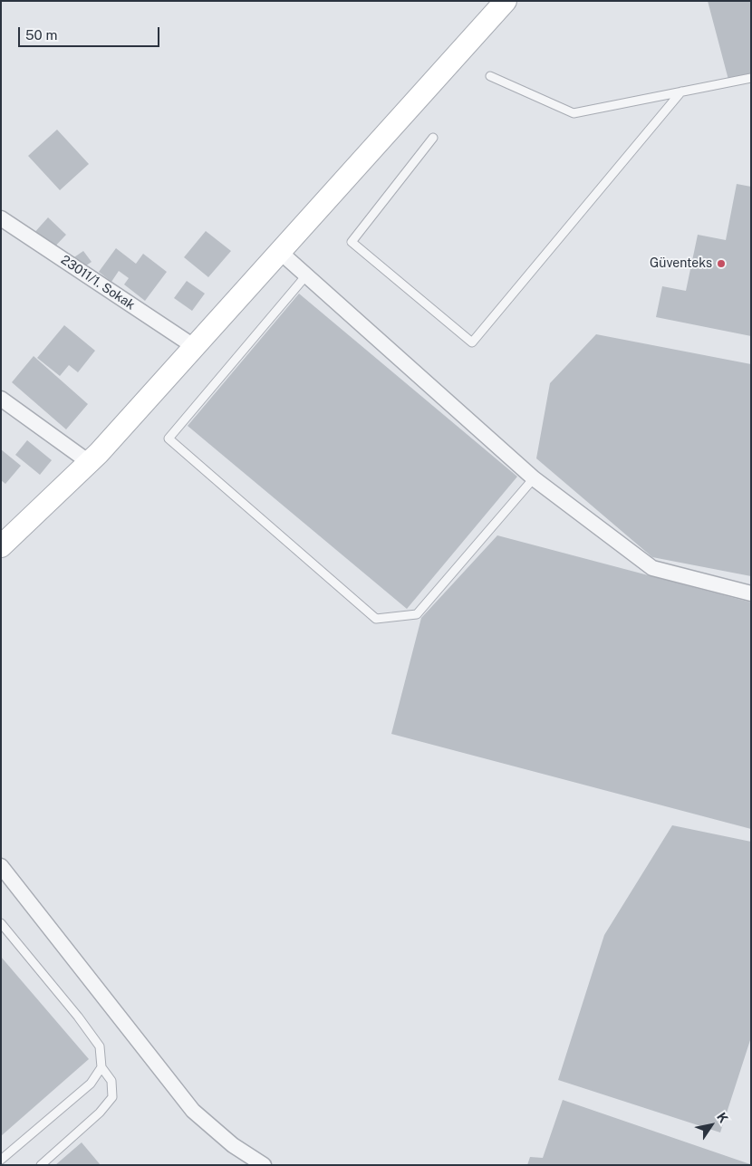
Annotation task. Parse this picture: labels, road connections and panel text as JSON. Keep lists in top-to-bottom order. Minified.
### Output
{"streets":{"street":["23011/1. Sokak"]},"places":["Güventeks"],"scale_bar":"50 m","north":"top right"}
